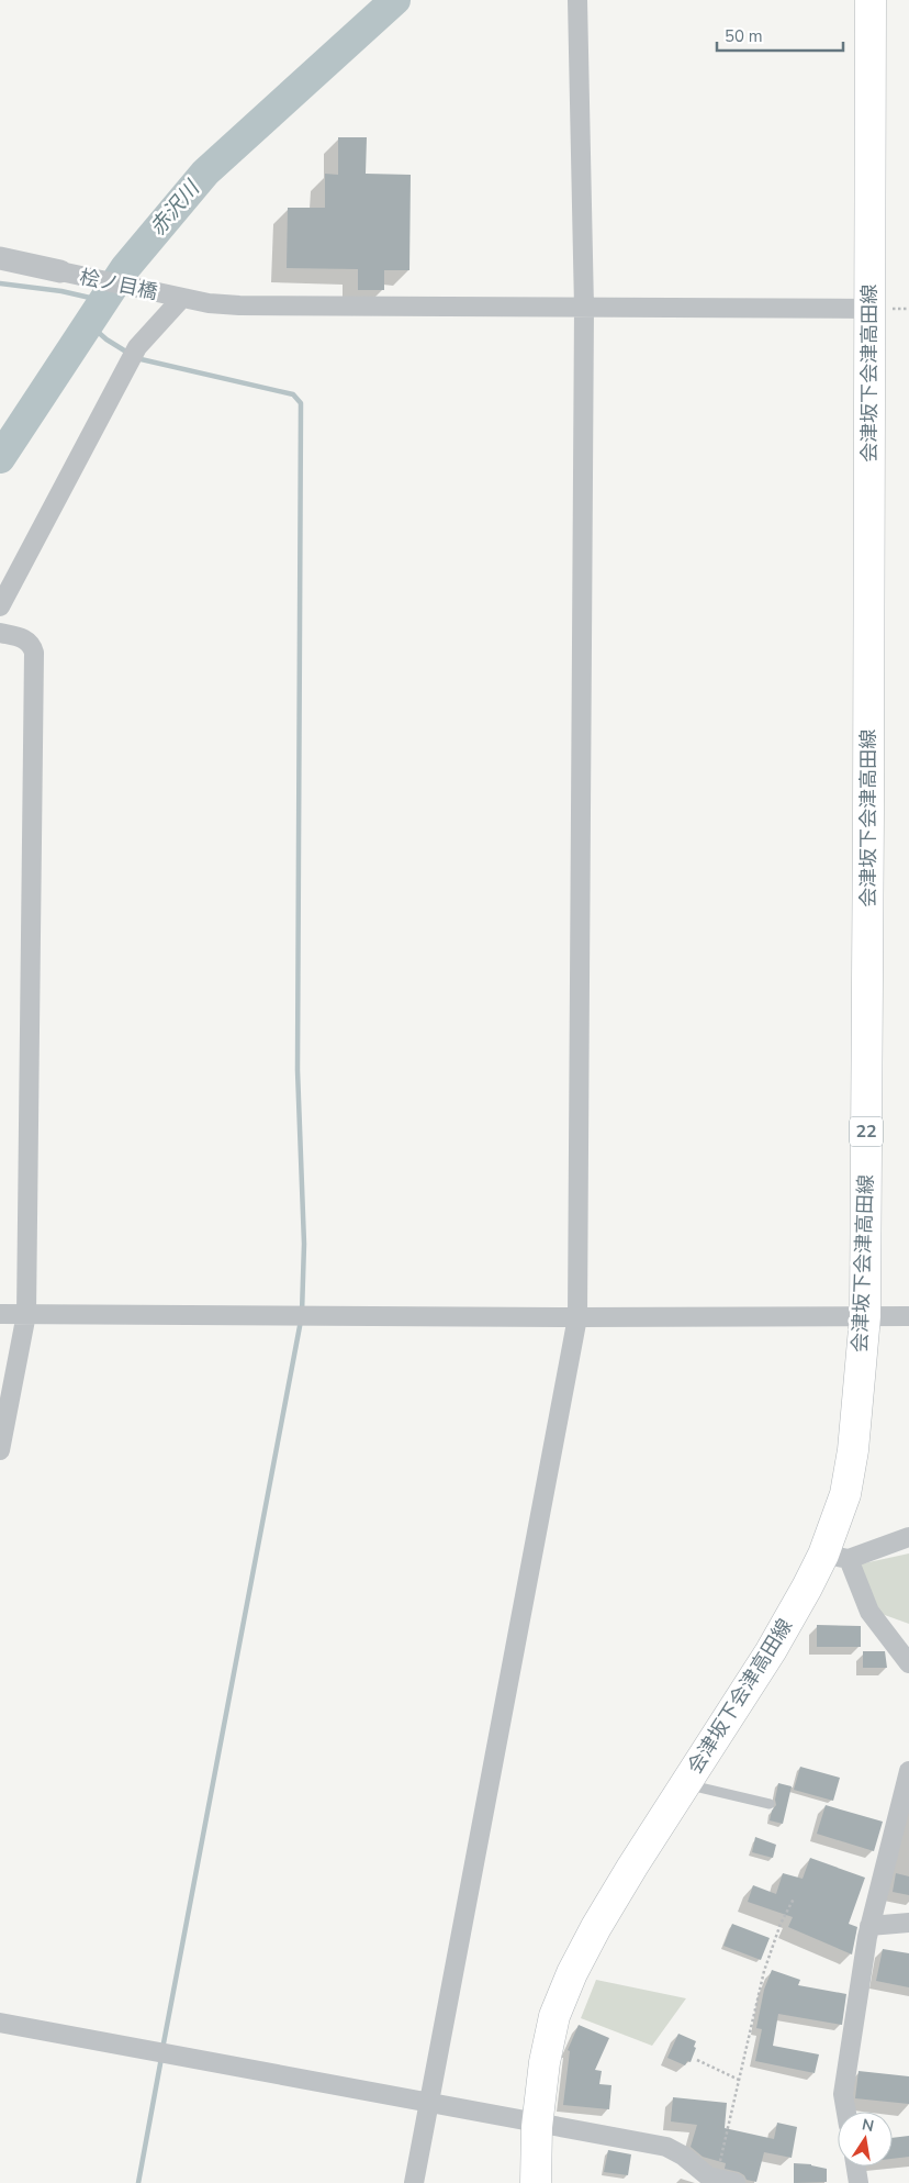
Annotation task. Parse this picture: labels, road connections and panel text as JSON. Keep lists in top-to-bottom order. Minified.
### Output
{"streets":{"main road":["会津坂下会津高田線","22"],"street":["桧ノ目橋"]},"crossings":[["桧ノ目橋","会津坂下会津高田線"]],"water":["赤沢川"],"scale_bar":"50 m","north":"top"}
